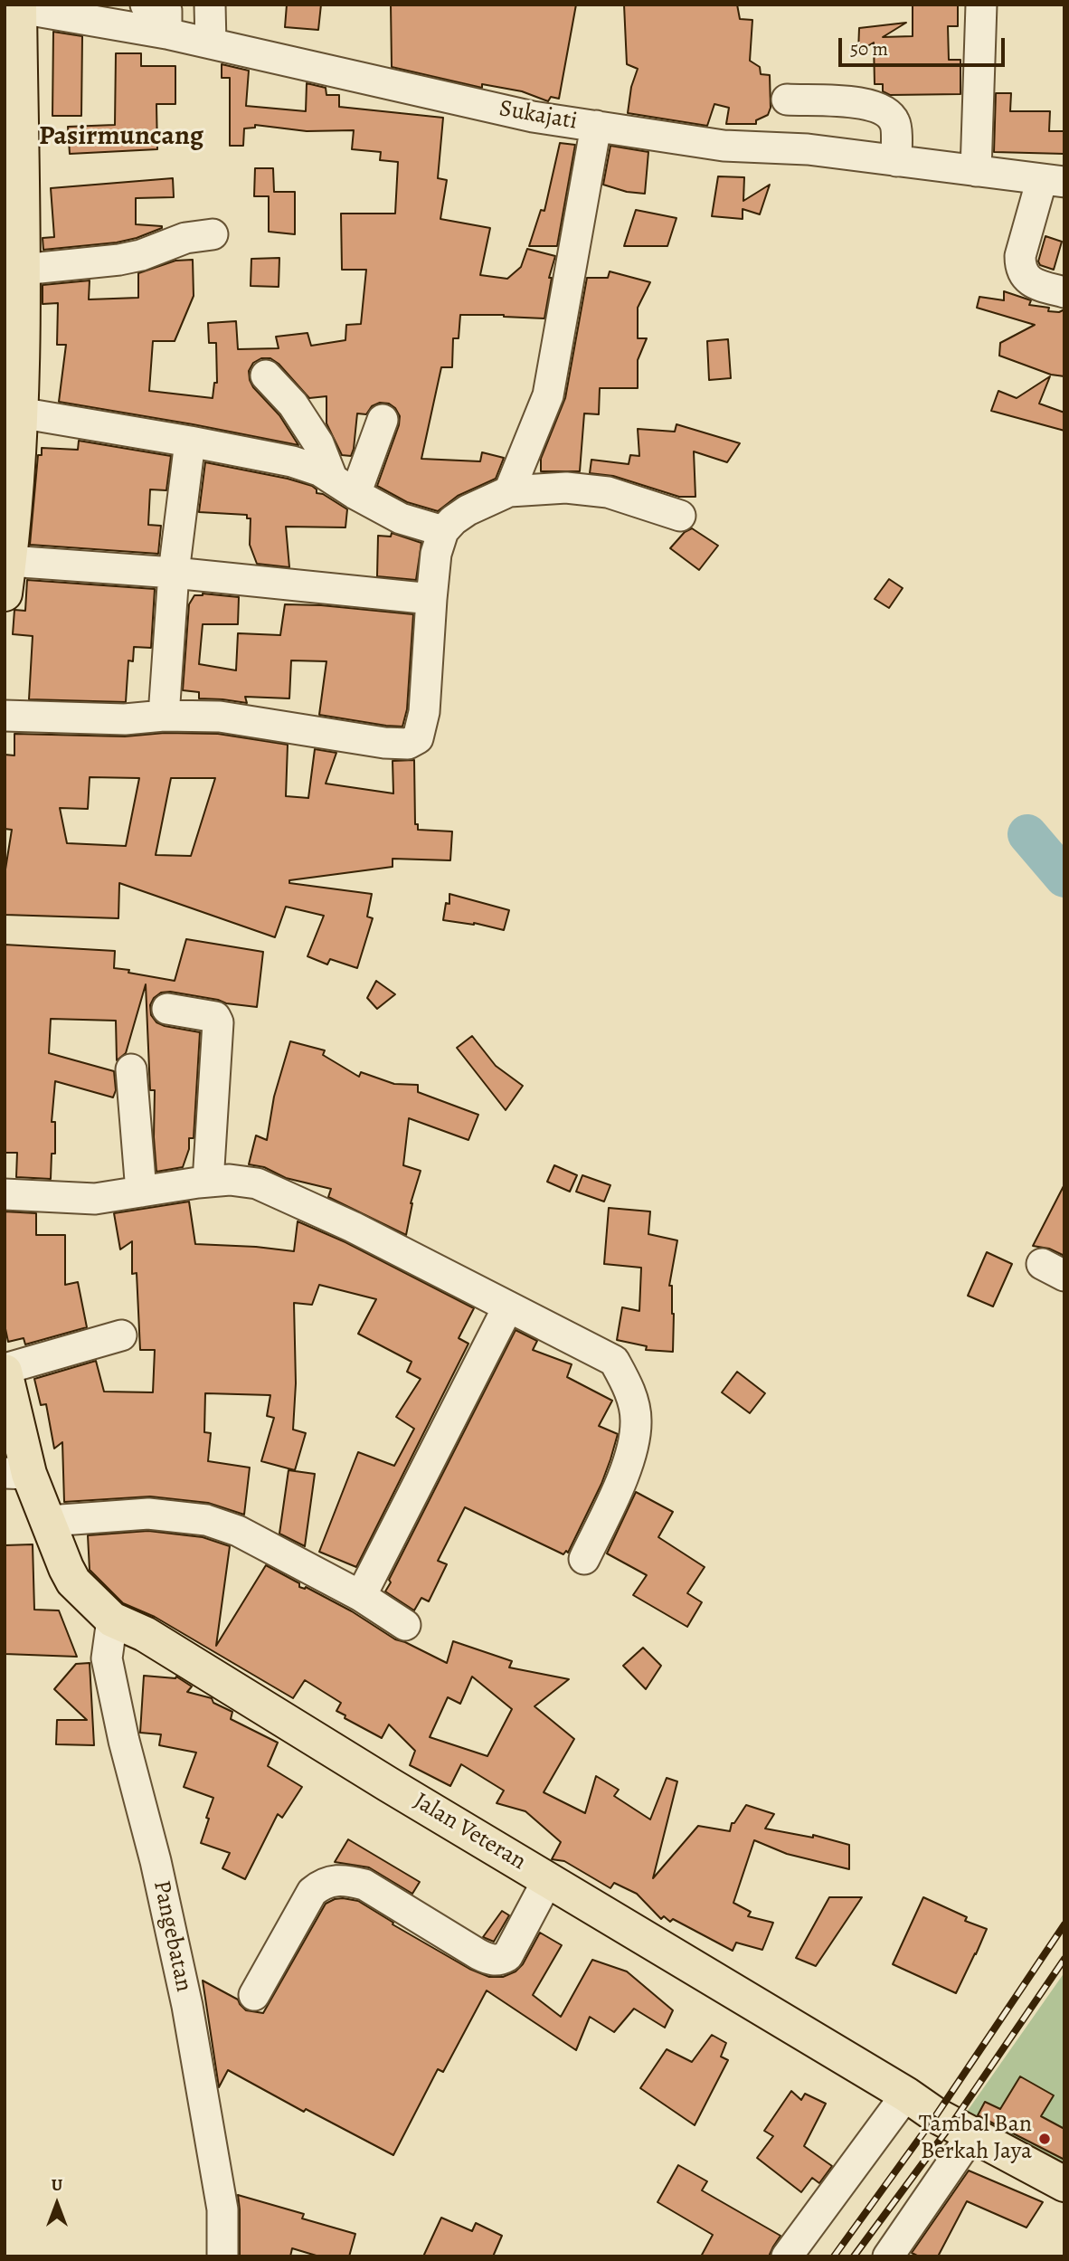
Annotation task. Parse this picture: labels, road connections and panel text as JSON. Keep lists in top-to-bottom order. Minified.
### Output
{"streets":{"highway":["Jalan Veteran"],"street":["Sukajati","Pangebatan"]},"crossings":[["Jalan Veteran","Pangebatan"]],"districts":["Pasirmuncang"],"places":["Tambal Ban Berkah Jaya"],"scale_bar":"50 m","north":"top"}
